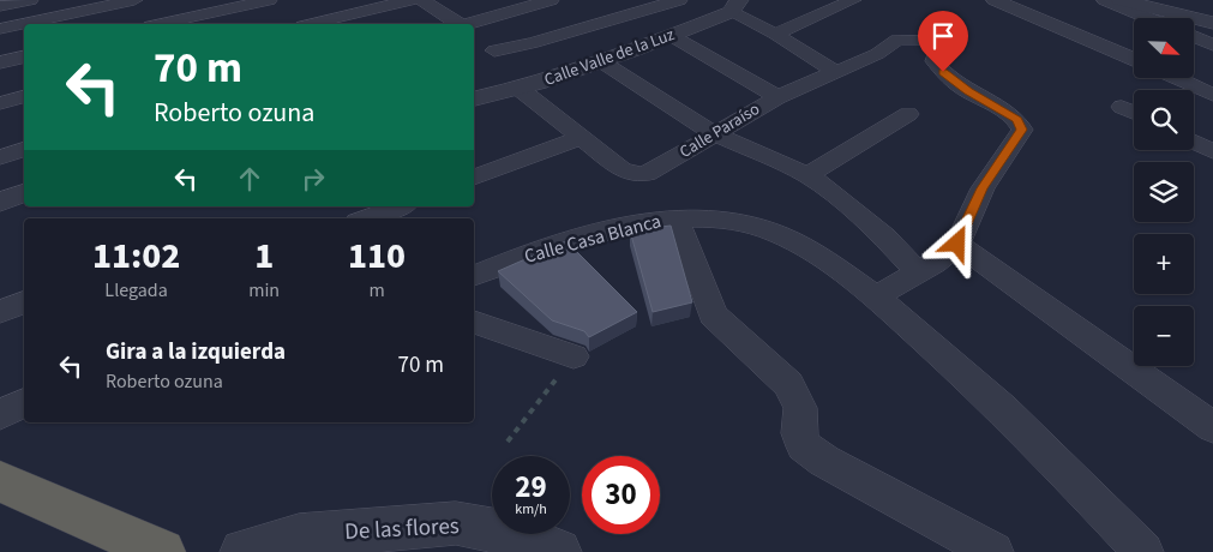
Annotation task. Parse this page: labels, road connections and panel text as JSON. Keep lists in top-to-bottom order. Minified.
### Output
{"streets":{"street":["Calle Valle de la Luz","Calle Paraíso","Calle Casa Blanca","De las flores"]},"crossings":[["Calle Valle de la Luz","Calle Paraíso"]],"north":"bottom right","page":{"map_buttons":["+","−"],"turn":["70 m","Roberto ozuna"],"eta":["11:02","Llegada","1","min","110","m"],"list":[{"name":"Gira a la izquierda","note":"Roberto ozuna","value":"70 m"}],"speed":"29 km/h","limit":"30"}}
